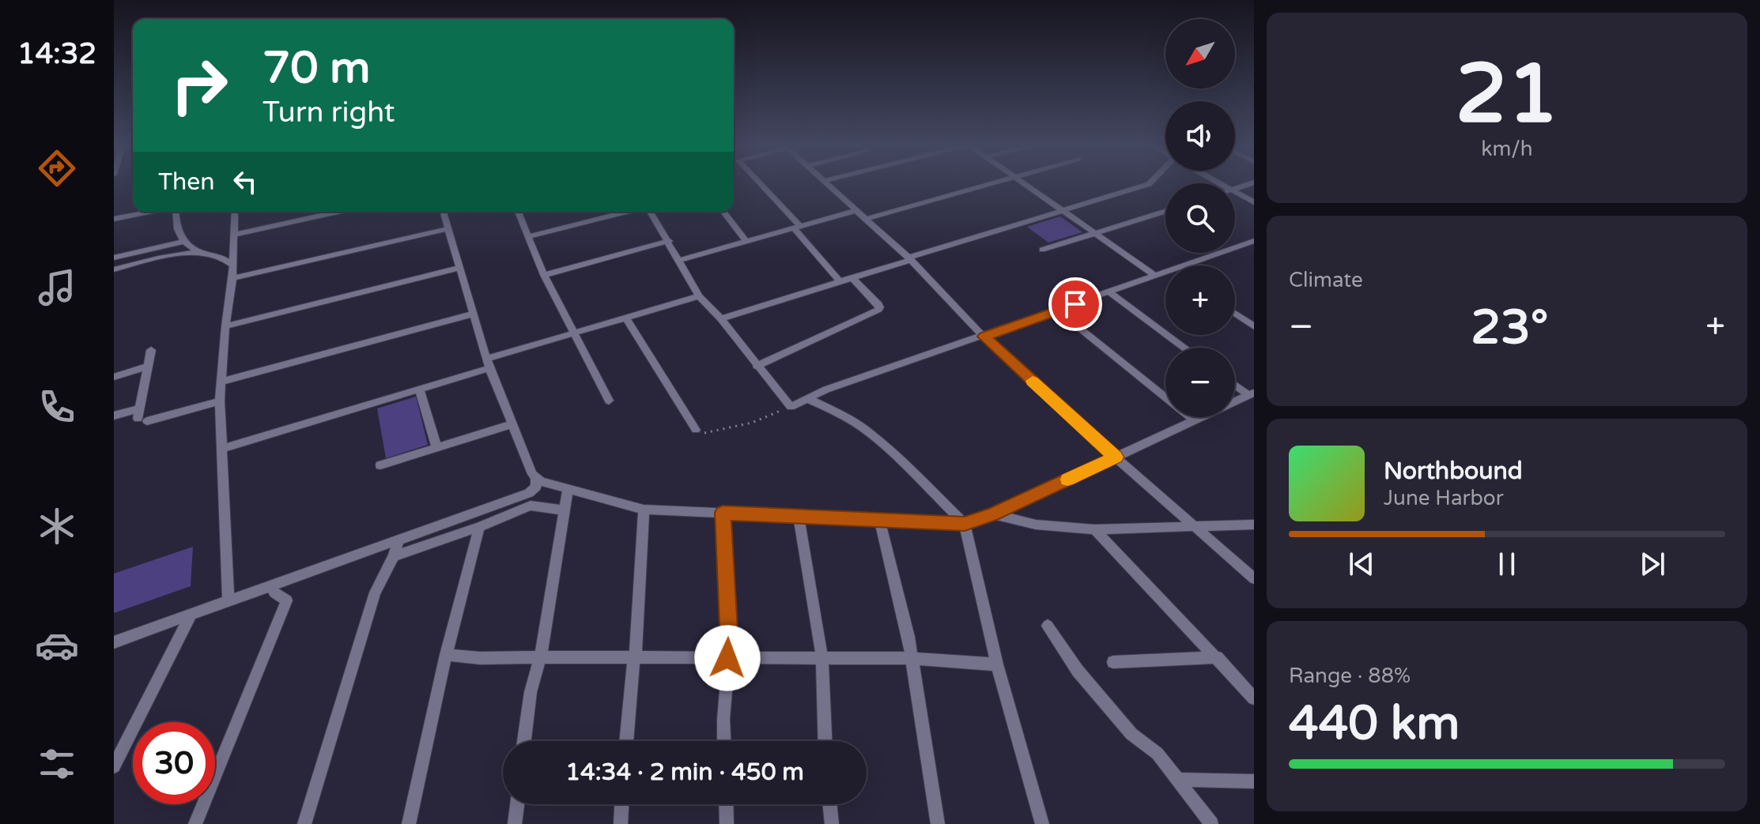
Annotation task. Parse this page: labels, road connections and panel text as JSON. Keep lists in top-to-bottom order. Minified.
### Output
{"north":"bottom left","page":{"tabs":"14:32","tile":[["21","km/h"],"Climate",["Range · 88%","440 km"]],"map_buttons":["+","−"],"turn":["70 m","Turn right"],"then":"Then","heat":["−","23°","+"],"song":["Northbound","June Harbor"],"limit":"30","trip":"14:34 · 2 min · 450 m"}}
